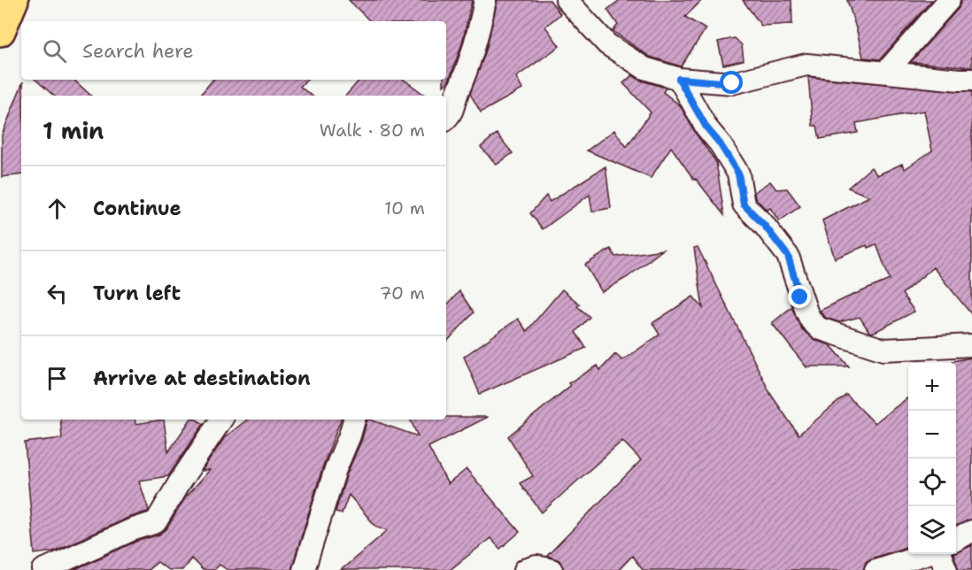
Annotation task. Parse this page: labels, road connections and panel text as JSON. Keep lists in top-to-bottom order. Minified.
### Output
{"page":{"search":"Search here","heading":["1 min","Walk · 80 m"],"list":[["Continue","10 m"],["Turn left","70 m"],"Arrive at destination"],"map_buttons":["+","−"]}}
